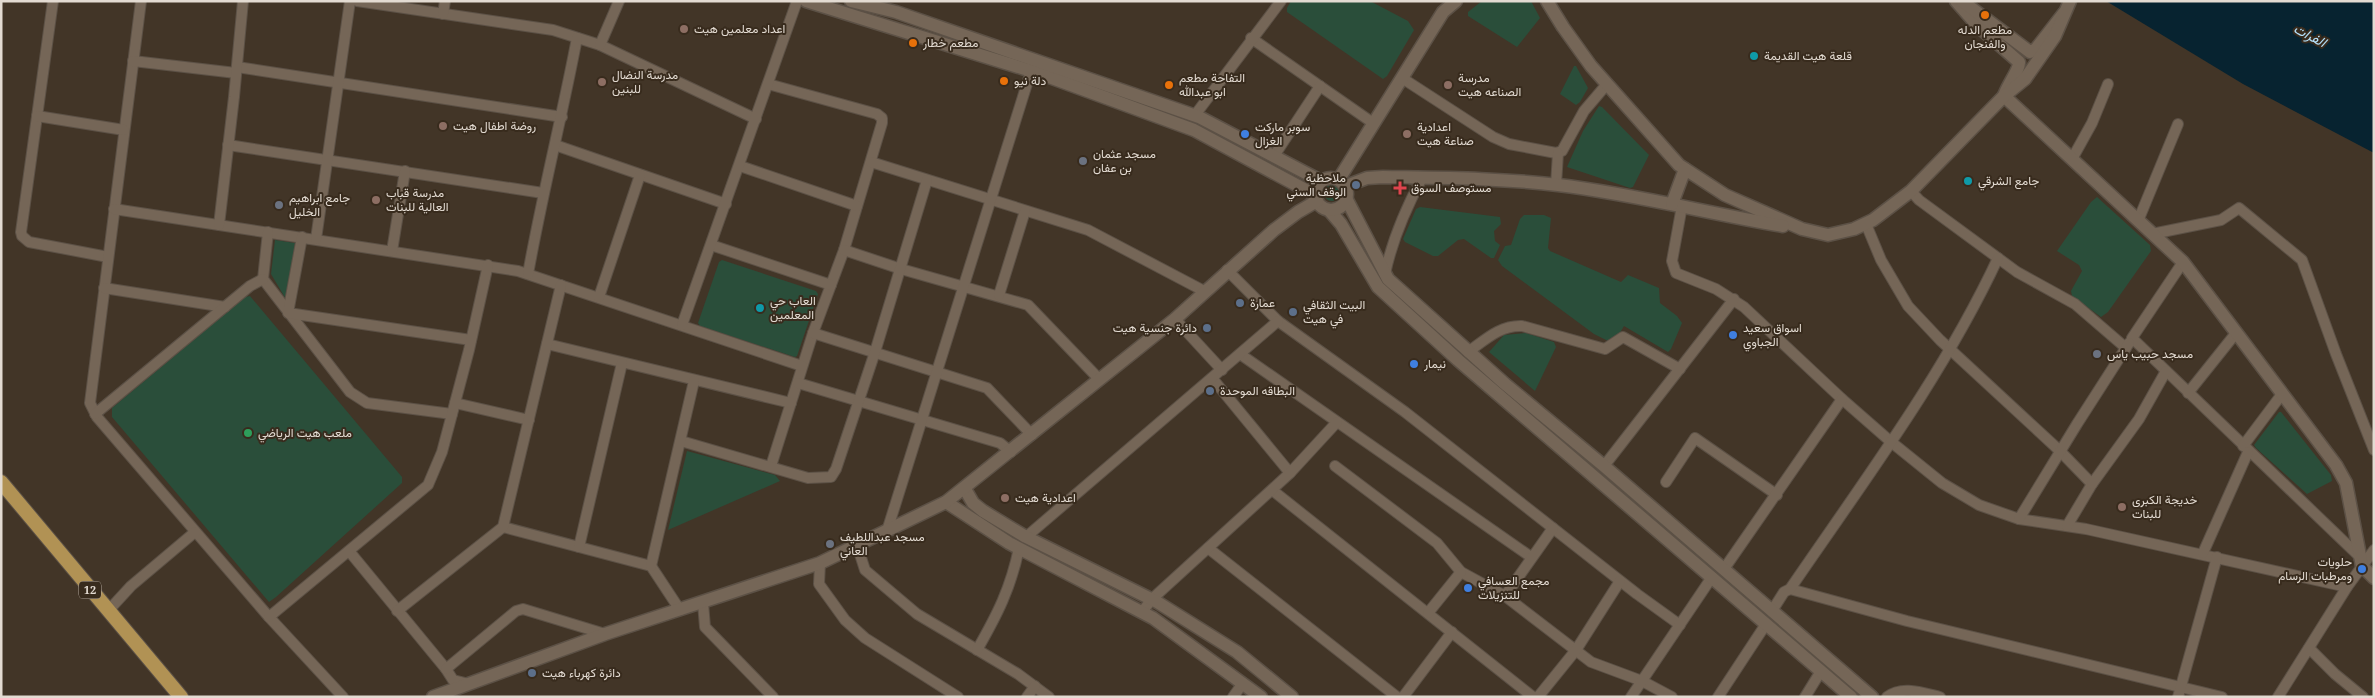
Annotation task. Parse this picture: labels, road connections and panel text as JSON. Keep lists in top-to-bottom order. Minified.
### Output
{"streets":{"highway":["12"]},"water":["الفرات"],"places":{"other":["مطعم الدله والفنجان","اعداد معلمين هيت","مطعم خطار","قلعة هيت القديمة","دلة نيو","مدرسة النضال للبنين","التفاحة مطعم ابو عبدالله","مدرسة الصناعه هيت","روضة اطفال هيت","سوبر ماركت الغزال","اعدادية صناعة هيت","مسجد عثمان بن عفان","جامع الشرقي","ملاحظية الوقف السني","مدرسة قباب العالية للبنات","جامع ابراهيم الخليل","عمارة","العاب حي المعلمين","البيت الثقافي في هيت","دائرة جنسية هيت","اسواق سعيد الجباوي","مسجد حبيب ياس","نيمار","البطاقه الموحدة","ملعب هيت الرياضي","اعدادية هيت","خديجة الكبرى للبنات","مسجد عبداللطيف العاني","حلويات ومرطبات الرسام","مجمع العسافي للتنزيلات","دائرة كهرباء هيت"],"health":["مستوصف السوق"]}}
